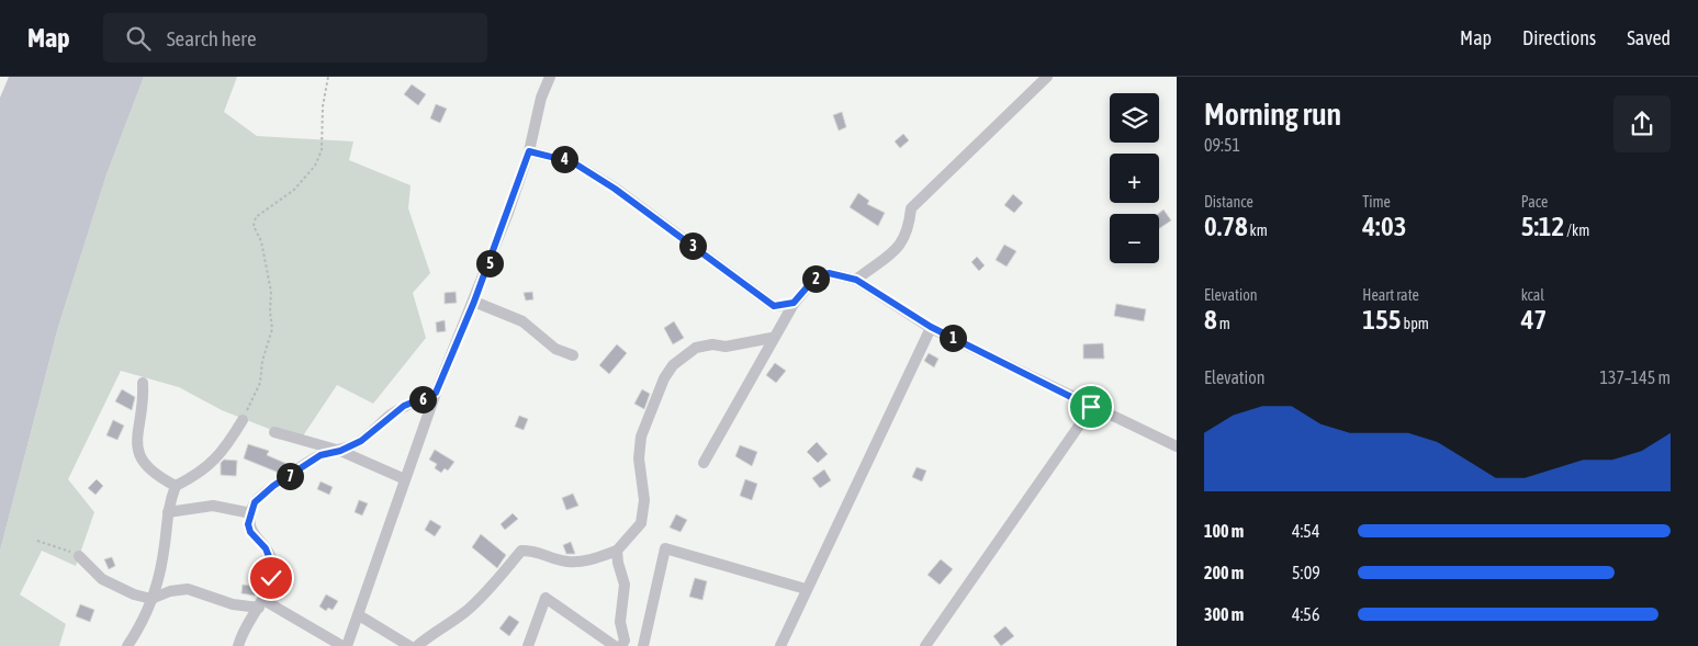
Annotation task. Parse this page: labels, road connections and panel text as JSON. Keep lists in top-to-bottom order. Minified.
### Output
{"page":{"header":"Map","search":"Search here","nav":["Map","Directions","Saved"],"heading":["Morning run","09:51"],"map_buttons":["+","−"],"pins":["4","3","5","2","1","6","7"],"stats":[["Distance","0.78 km"],["Time","4:03"],["Pace","5:12 /km"],["Elevation","8 m"],["Heart rate","155 bpm"],["kcal","47"]],"chart":["Elevation","137–145 m"],"list":[{"name":"100 m","note":"4:54"},{"name":"200 m","note":"5:09"},{"name":"300 m","note":"4:56"}]}}
